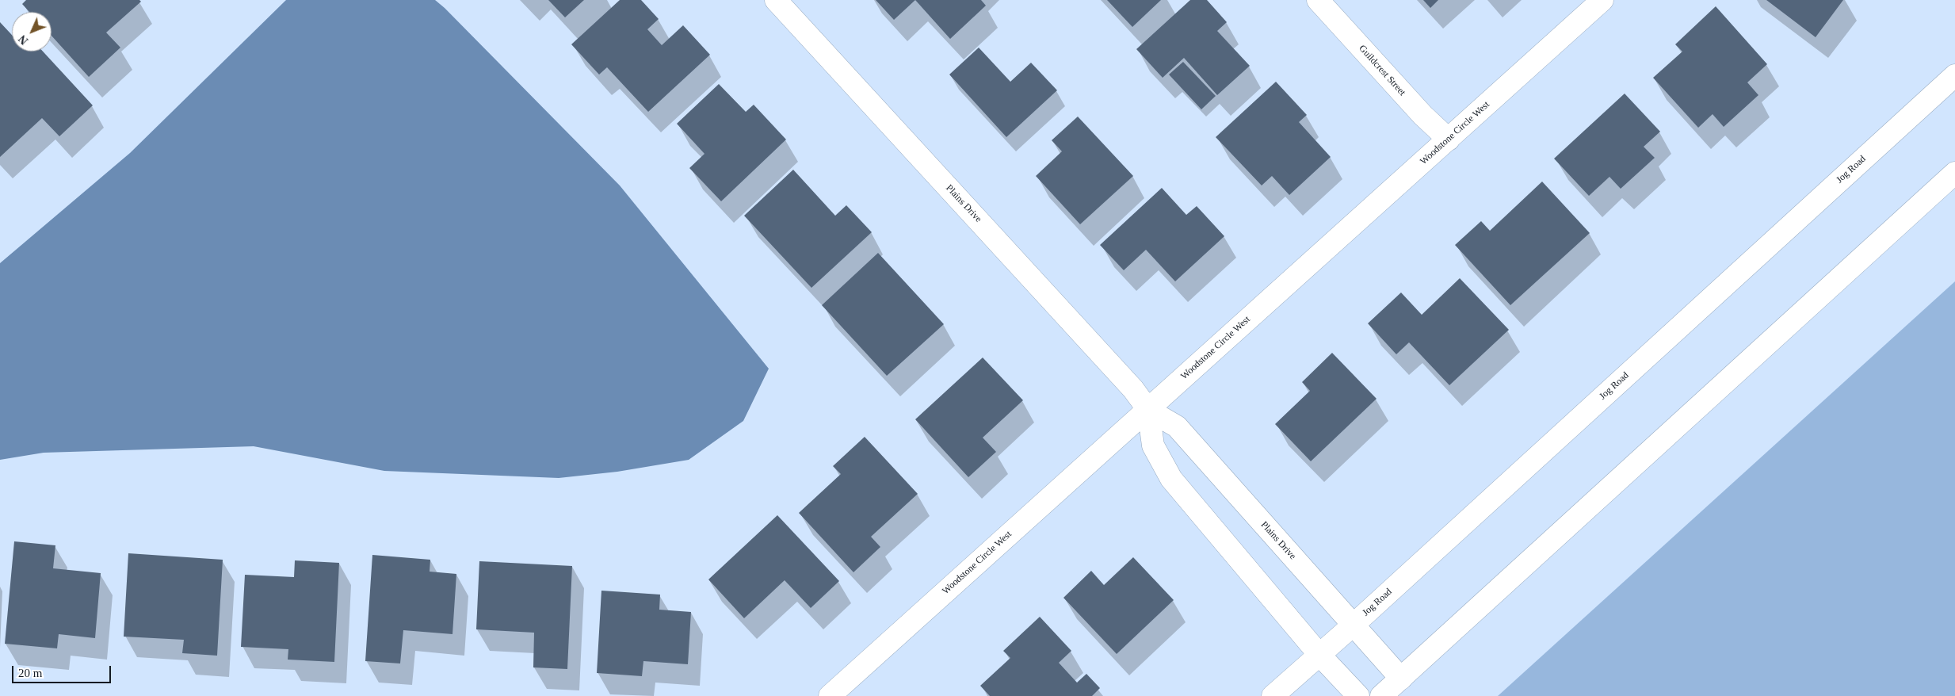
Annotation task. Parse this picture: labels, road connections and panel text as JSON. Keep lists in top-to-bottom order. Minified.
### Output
{"streets":{"street":["Guildcrest Street","Woodstone Circle West","Jog Road","Plains Drive"]},"crossings":[["Guildcrest Street","Woodstone Circle West"],["Woodstone Circle West","Plains Drive"],["Jog Road","Plains Drive"]],"scale_bar":"20 m","north":"bottom left"}
